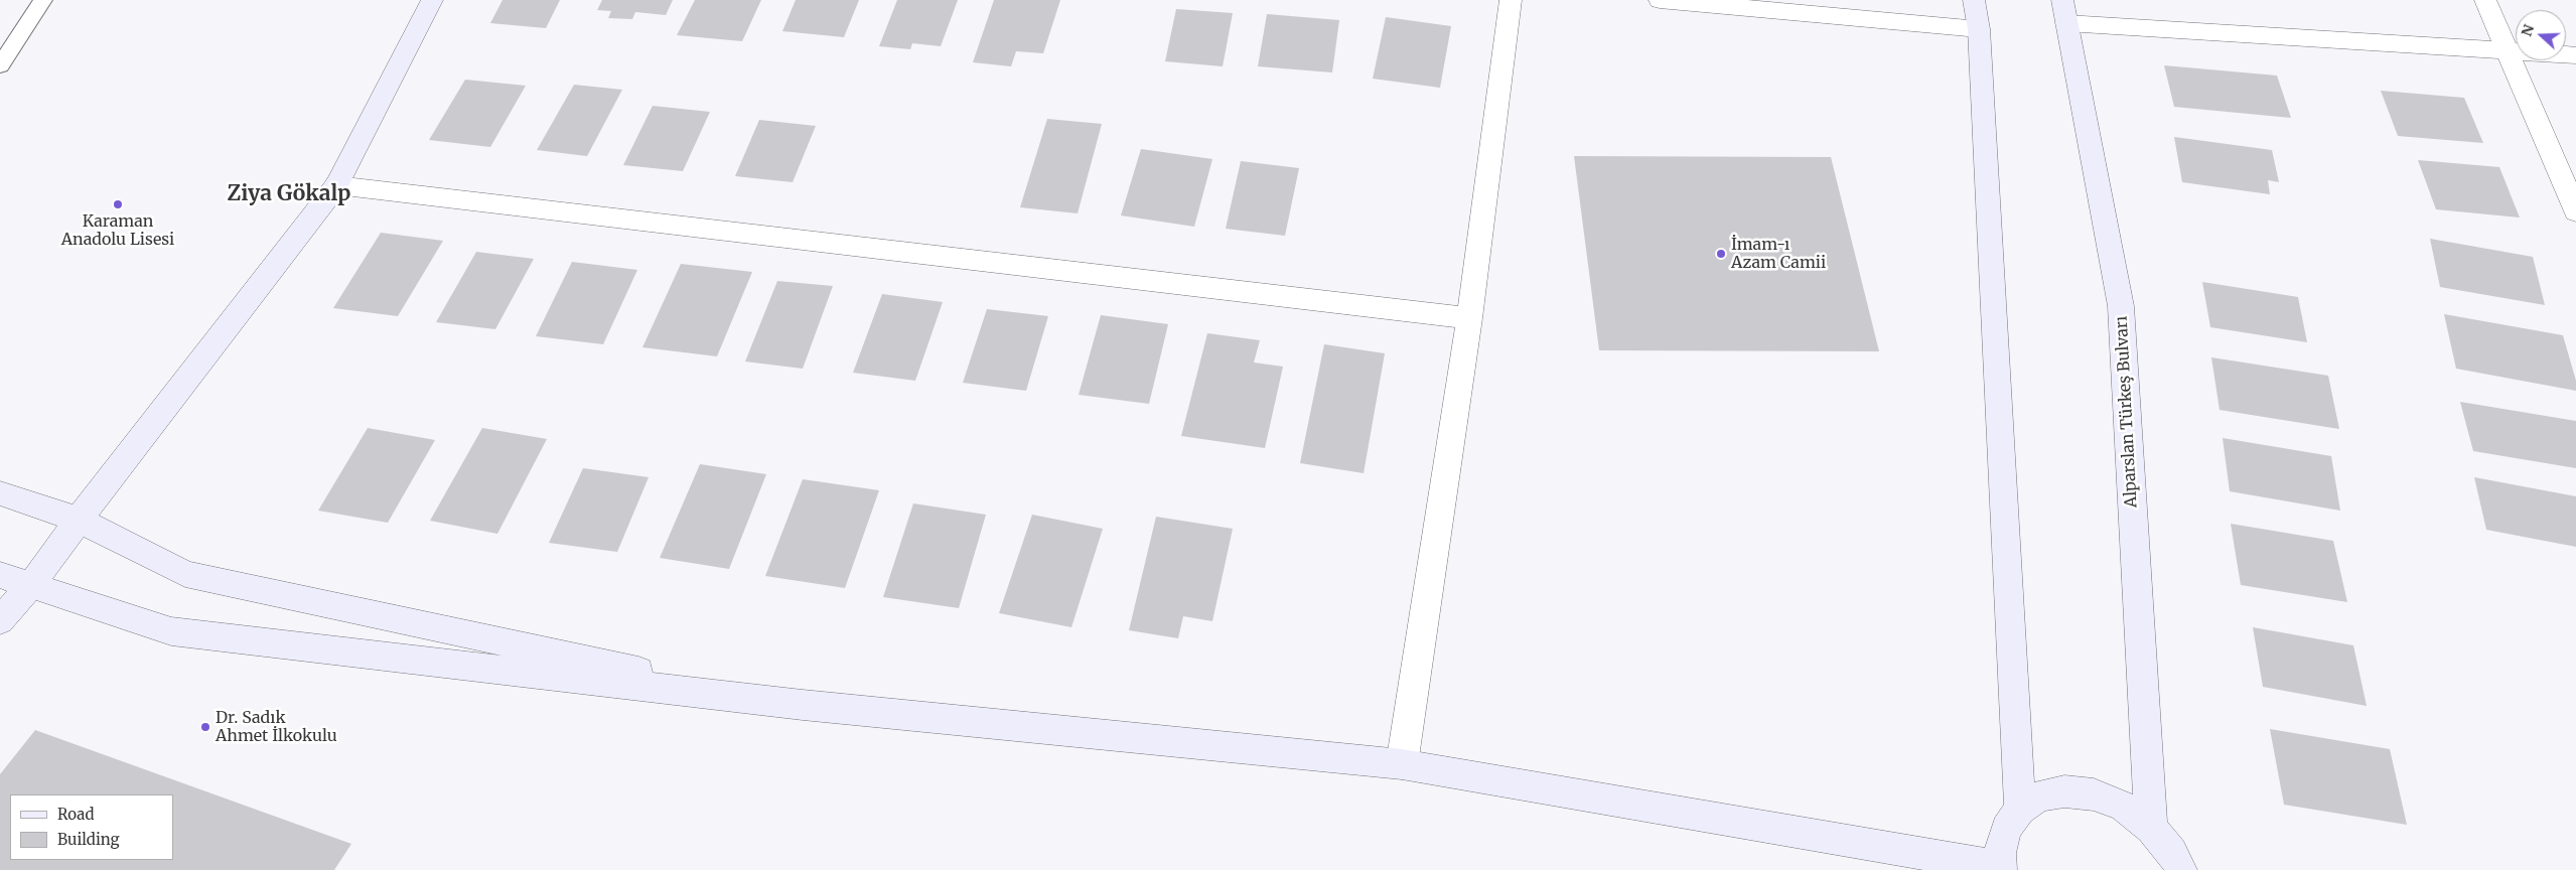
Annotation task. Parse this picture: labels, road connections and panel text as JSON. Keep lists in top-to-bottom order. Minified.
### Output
{"streets":{"street":["Alparslan Türkeş Bulvarı"]},"districts":["Ziya Gökalp"],"places":["Karaman Anadolu Lisesi","İmam-ı Azam Camii","Dr. Sadık Ahmet İlkokulu"],"legend":["Road","Building"],"north":"left"}
